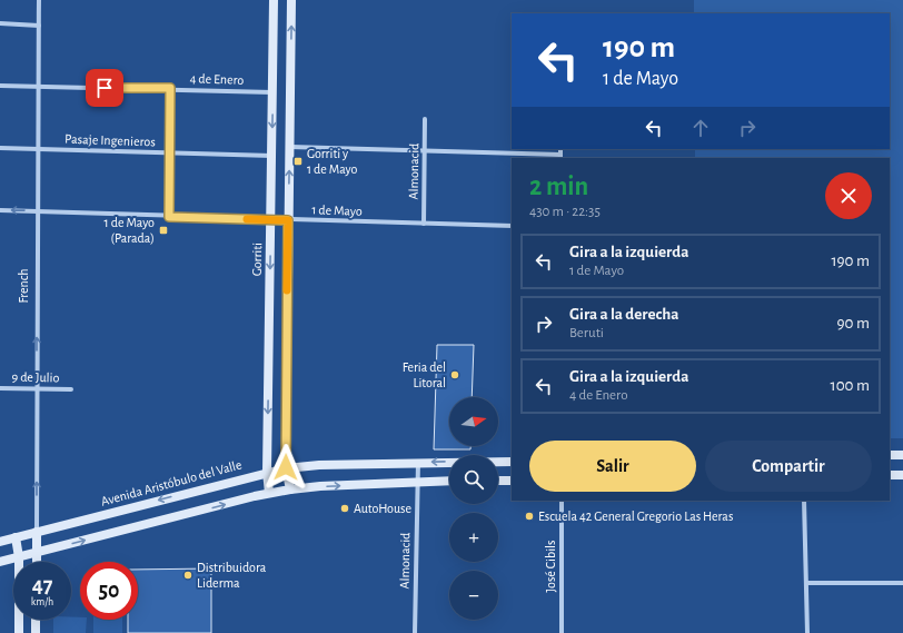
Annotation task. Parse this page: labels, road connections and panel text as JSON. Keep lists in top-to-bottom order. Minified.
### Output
{"streets":{"main road":["Gorriti","French","Avenida Aristóbulo del Valle"],"street":["4 de Enero","Pasaje Ingenieros","Almonacid","1 de Mayo","9 de Julio","José Cibils"]},"crossings":[["4 de Enero","Gorriti"],["4 de Enero","French"],["Pasaje Ingenieros","Gorriti"],["Pasaje Ingenieros","French"],["Almonacid","1 de Mayo"],["Almonacid","Avenida Aristóbulo del Valle"],["1 de Mayo","Gorriti"],["1 de Mayo","French"],["Gorriti","Avenida Aristóbulo del Valle"],["French","9 de Julio"],["French","Avenida Aristóbulo del Valle"]],"one_way":["French"],"places":{"transit":["Gorriti y 1 de Mayo","1 de Mayo (Parada)"],"other":["Feria del Litoral","AutoHouse","Escuela 42 General Gregorio Las Heras","Distribuidora Liderma"]},"north":"right","page":{"turn":["190 m","1 de Mayo"],"heading":["2 min","430 m · 22:35"],"list":[{"name":"Gira a la izquierda","note":"1 de Mayo","value":"190 m"},{"name":"Gira a la derecha","note":"Beruti","value":"90 m"},{"name":"Gira a la izquierda","note":"4 de Enero","value":"100 m"}],"map_buttons":["+","−"],"buttons":["Salir","Compartir"],"speed":"47 km/h","limit":"50"}}
